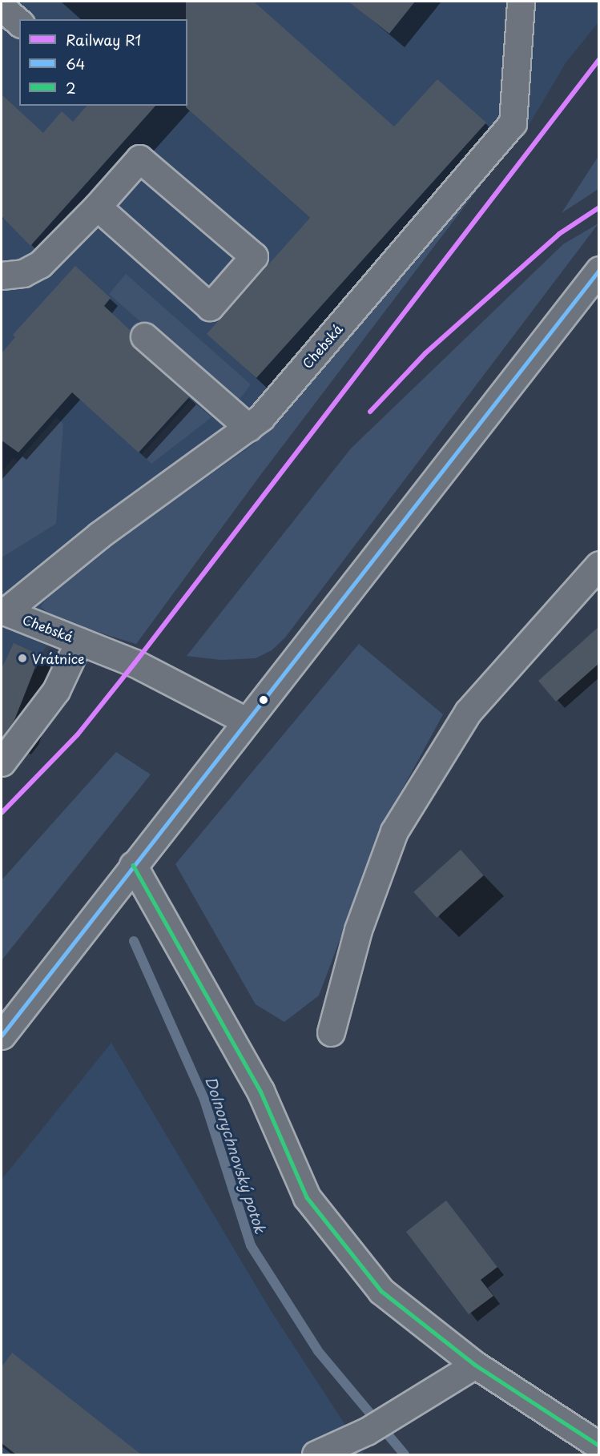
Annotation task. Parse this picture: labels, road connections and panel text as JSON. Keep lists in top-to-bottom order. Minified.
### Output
{"streets":{"street":["Chebská"]},"water":["Dolnorychnovský potok"],"places":["Vrátnice"],"lines":["rail line R1","transit line 64","transit line 2"],"legend":["Railway R1","64","2"]}
